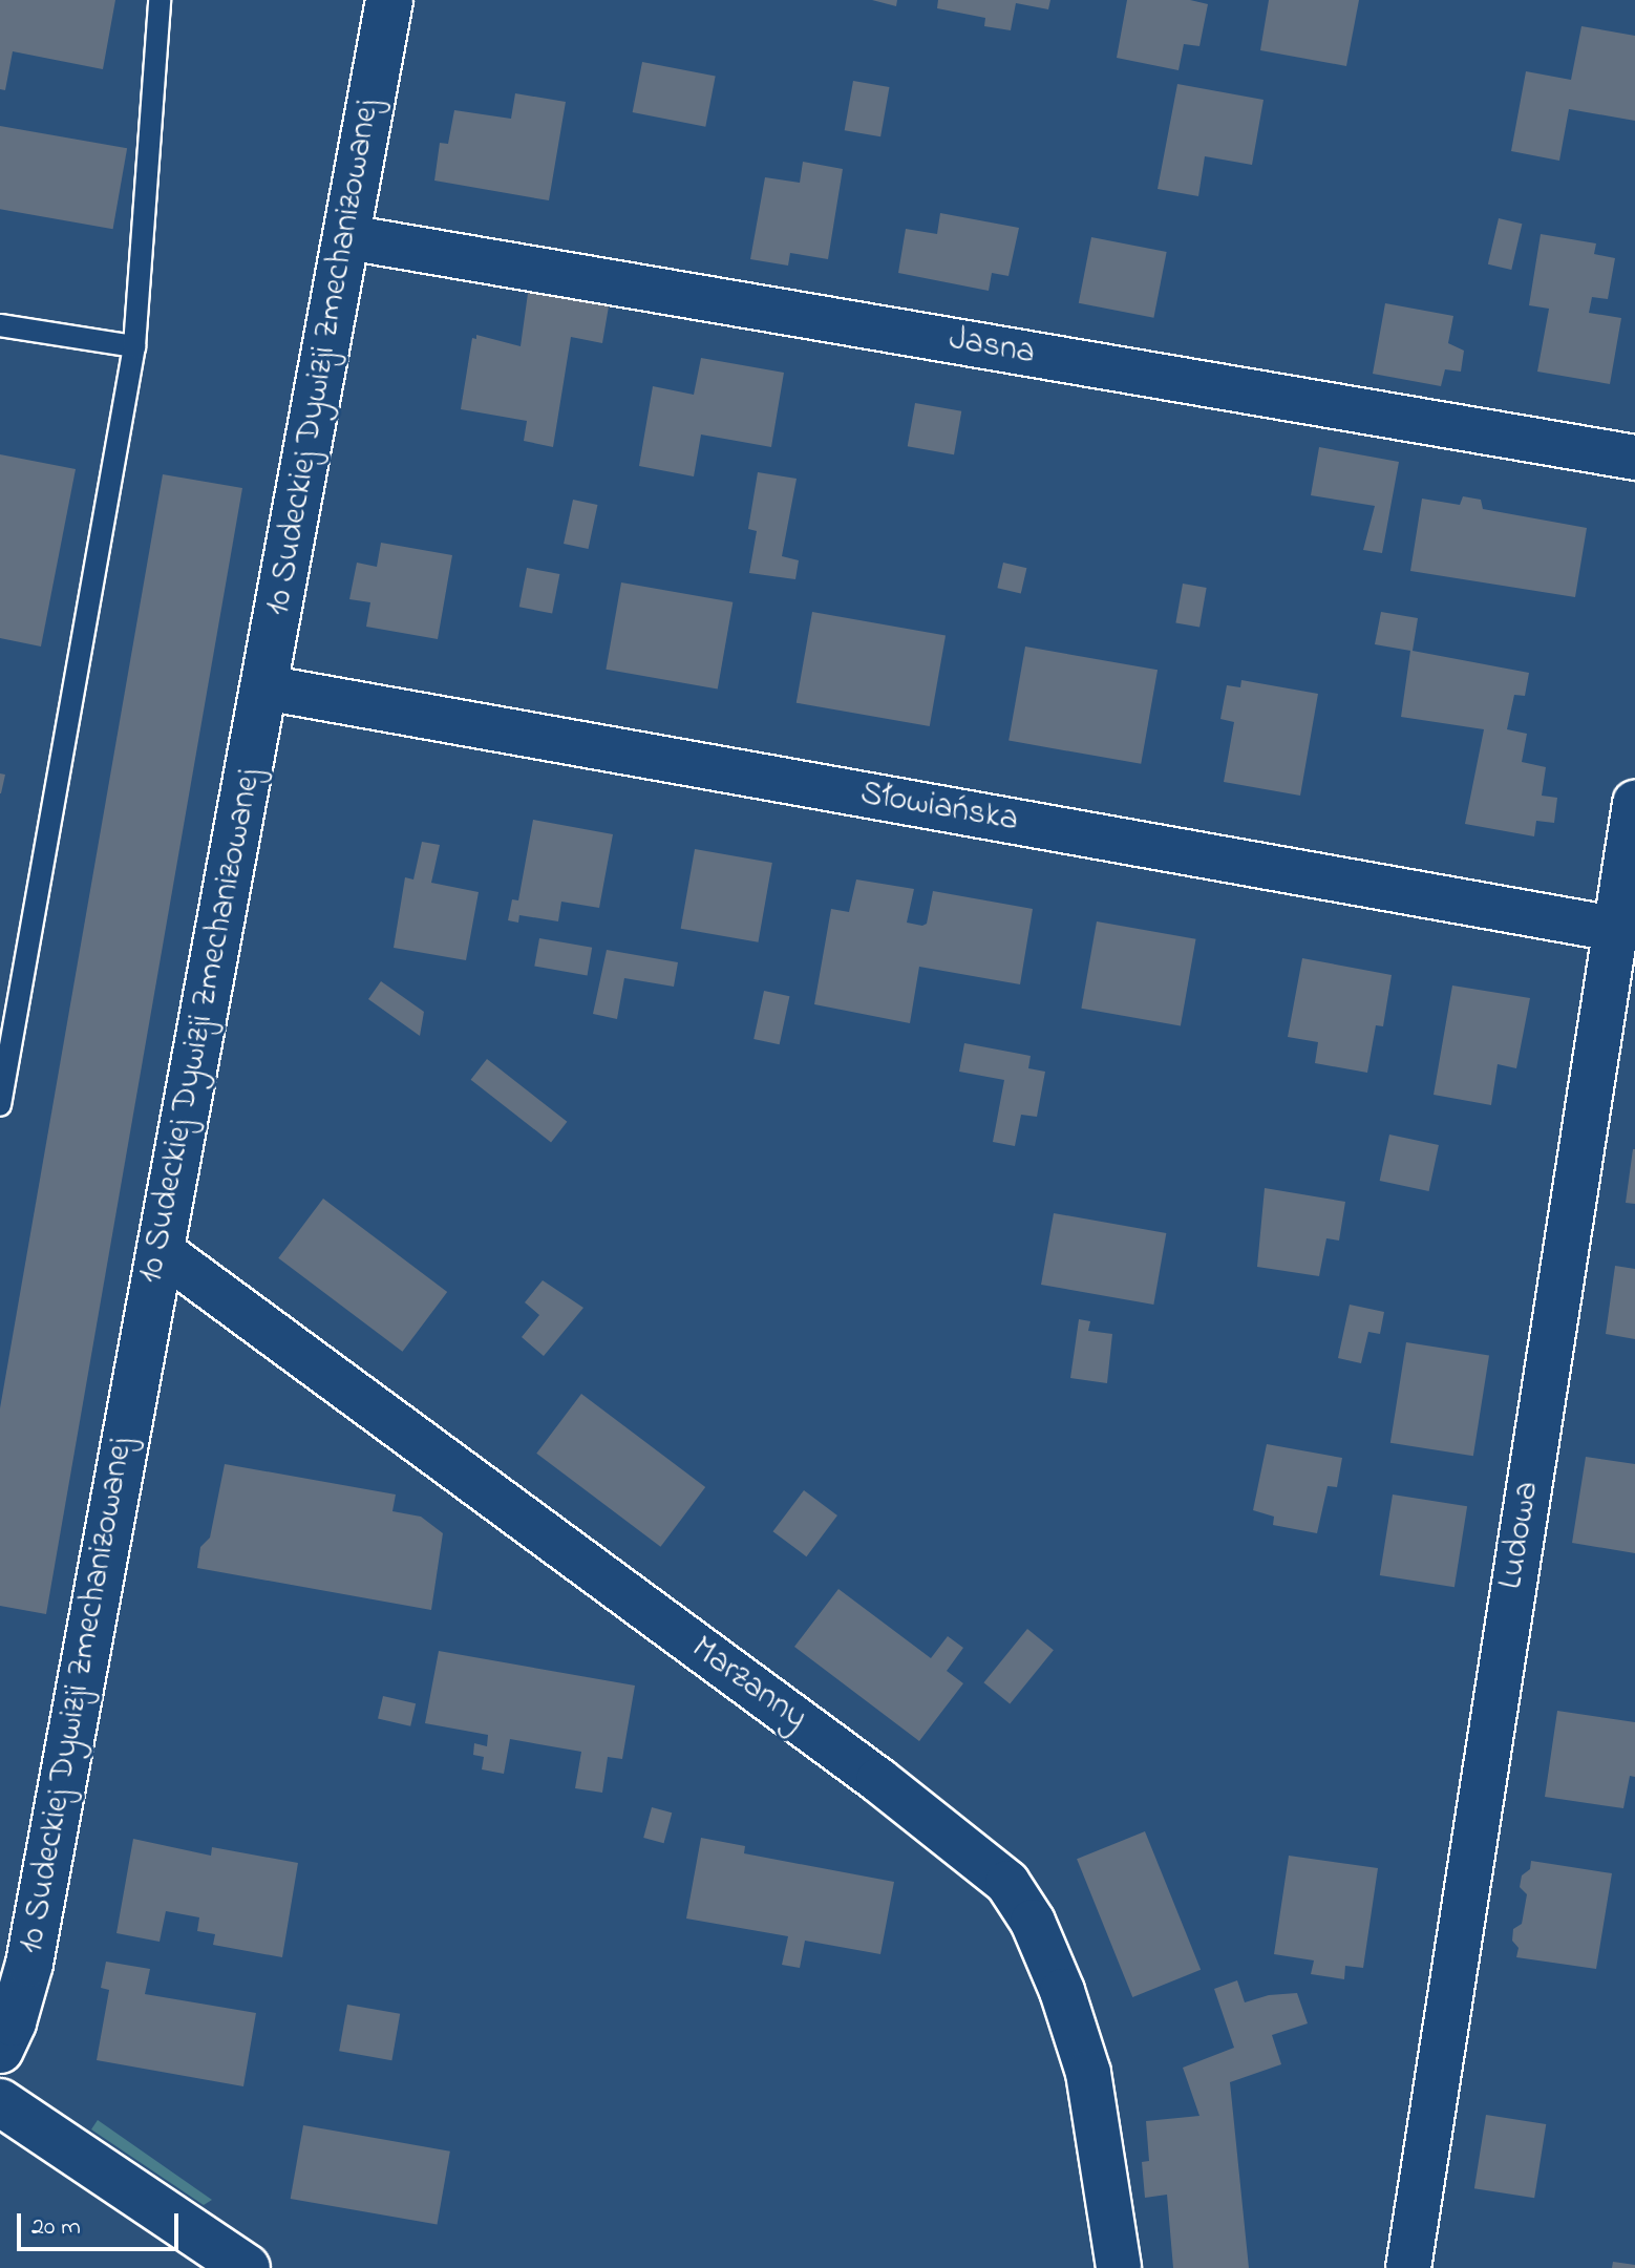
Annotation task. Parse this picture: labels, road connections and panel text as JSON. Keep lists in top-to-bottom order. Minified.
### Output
{"streets":{"street":["Jasna","10 Sudeckiej Dywizji Zmechanizowanej","Słowiańska","Ludowa","Marzanny"]},"crossings":[["Jasna","10 Sudeckiej Dywizji Zmechanizowanej"],["10 Sudeckiej Dywizji Zmechanizowanej","Słowiańska"],["10 Sudeckiej Dywizji Zmechanizowanej","Marzanny"],["Słowiańska","Ludowa"]],"scale_bar":"20 m"}
